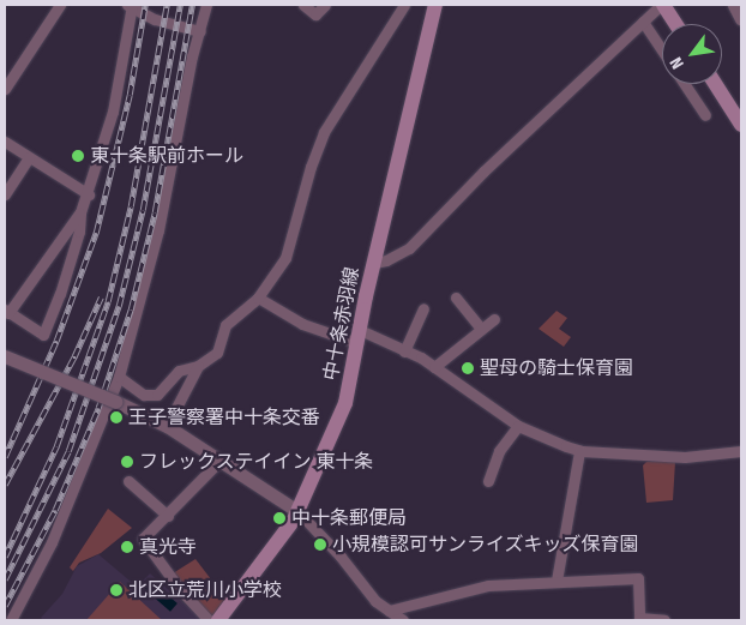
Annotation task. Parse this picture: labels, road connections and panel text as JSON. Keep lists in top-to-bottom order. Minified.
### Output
{"streets":{"main road":["中十条赤羽線"]},"places":["東十条駅前ホール","聖母の騎士保育園","王子警察署中十条交番","フレックステイイン 東十条","中十条郵便局","小規模認可サンライズキッズ保育園","真光寺","北区立荒川小学校"],"north":"bottom left"}
